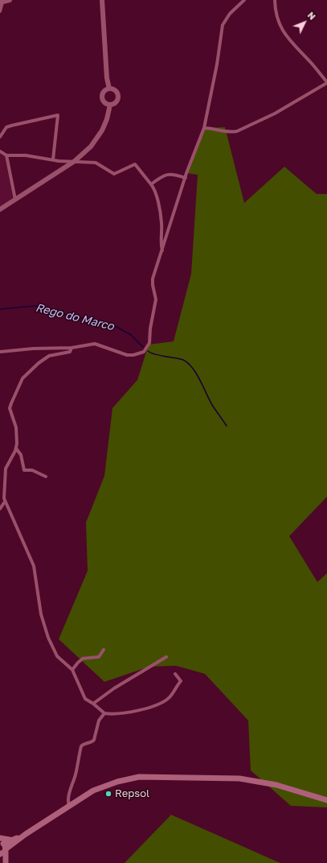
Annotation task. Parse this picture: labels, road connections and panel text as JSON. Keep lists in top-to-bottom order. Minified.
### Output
{"water":["Rego do Marco"],"places":["Repsol"],"north":"top right"}
